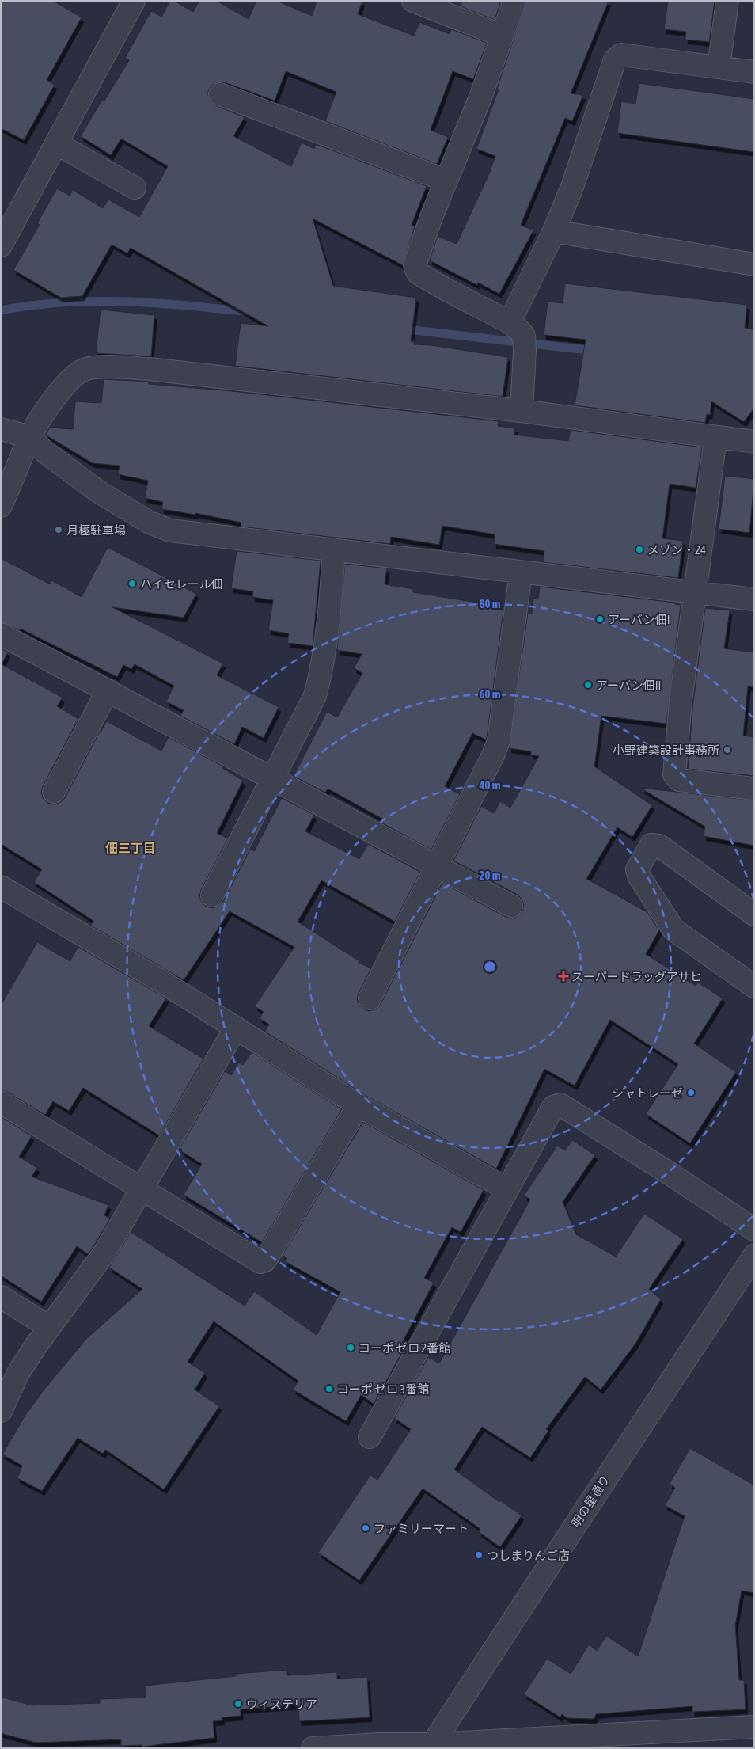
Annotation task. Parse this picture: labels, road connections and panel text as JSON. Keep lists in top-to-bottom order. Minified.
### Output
{"streets":{"street":["明の星通り"]},"districts":["佃三丁目"],"places":{"other":["月極駐車場","メゾン・24","ハイセレール佃","アーバン佃I","アーバン佃II","小野建築設計事務所","シャトレーゼ","コーポ ゼロ 2番館","コーポ ゼロ 3番館","ファミリーマート","つしまりんご店","ウィステリア"],"health":["スーパードラッグアサヒ"]},"rings":["80 m","60 m","40 m","20 m"]}
